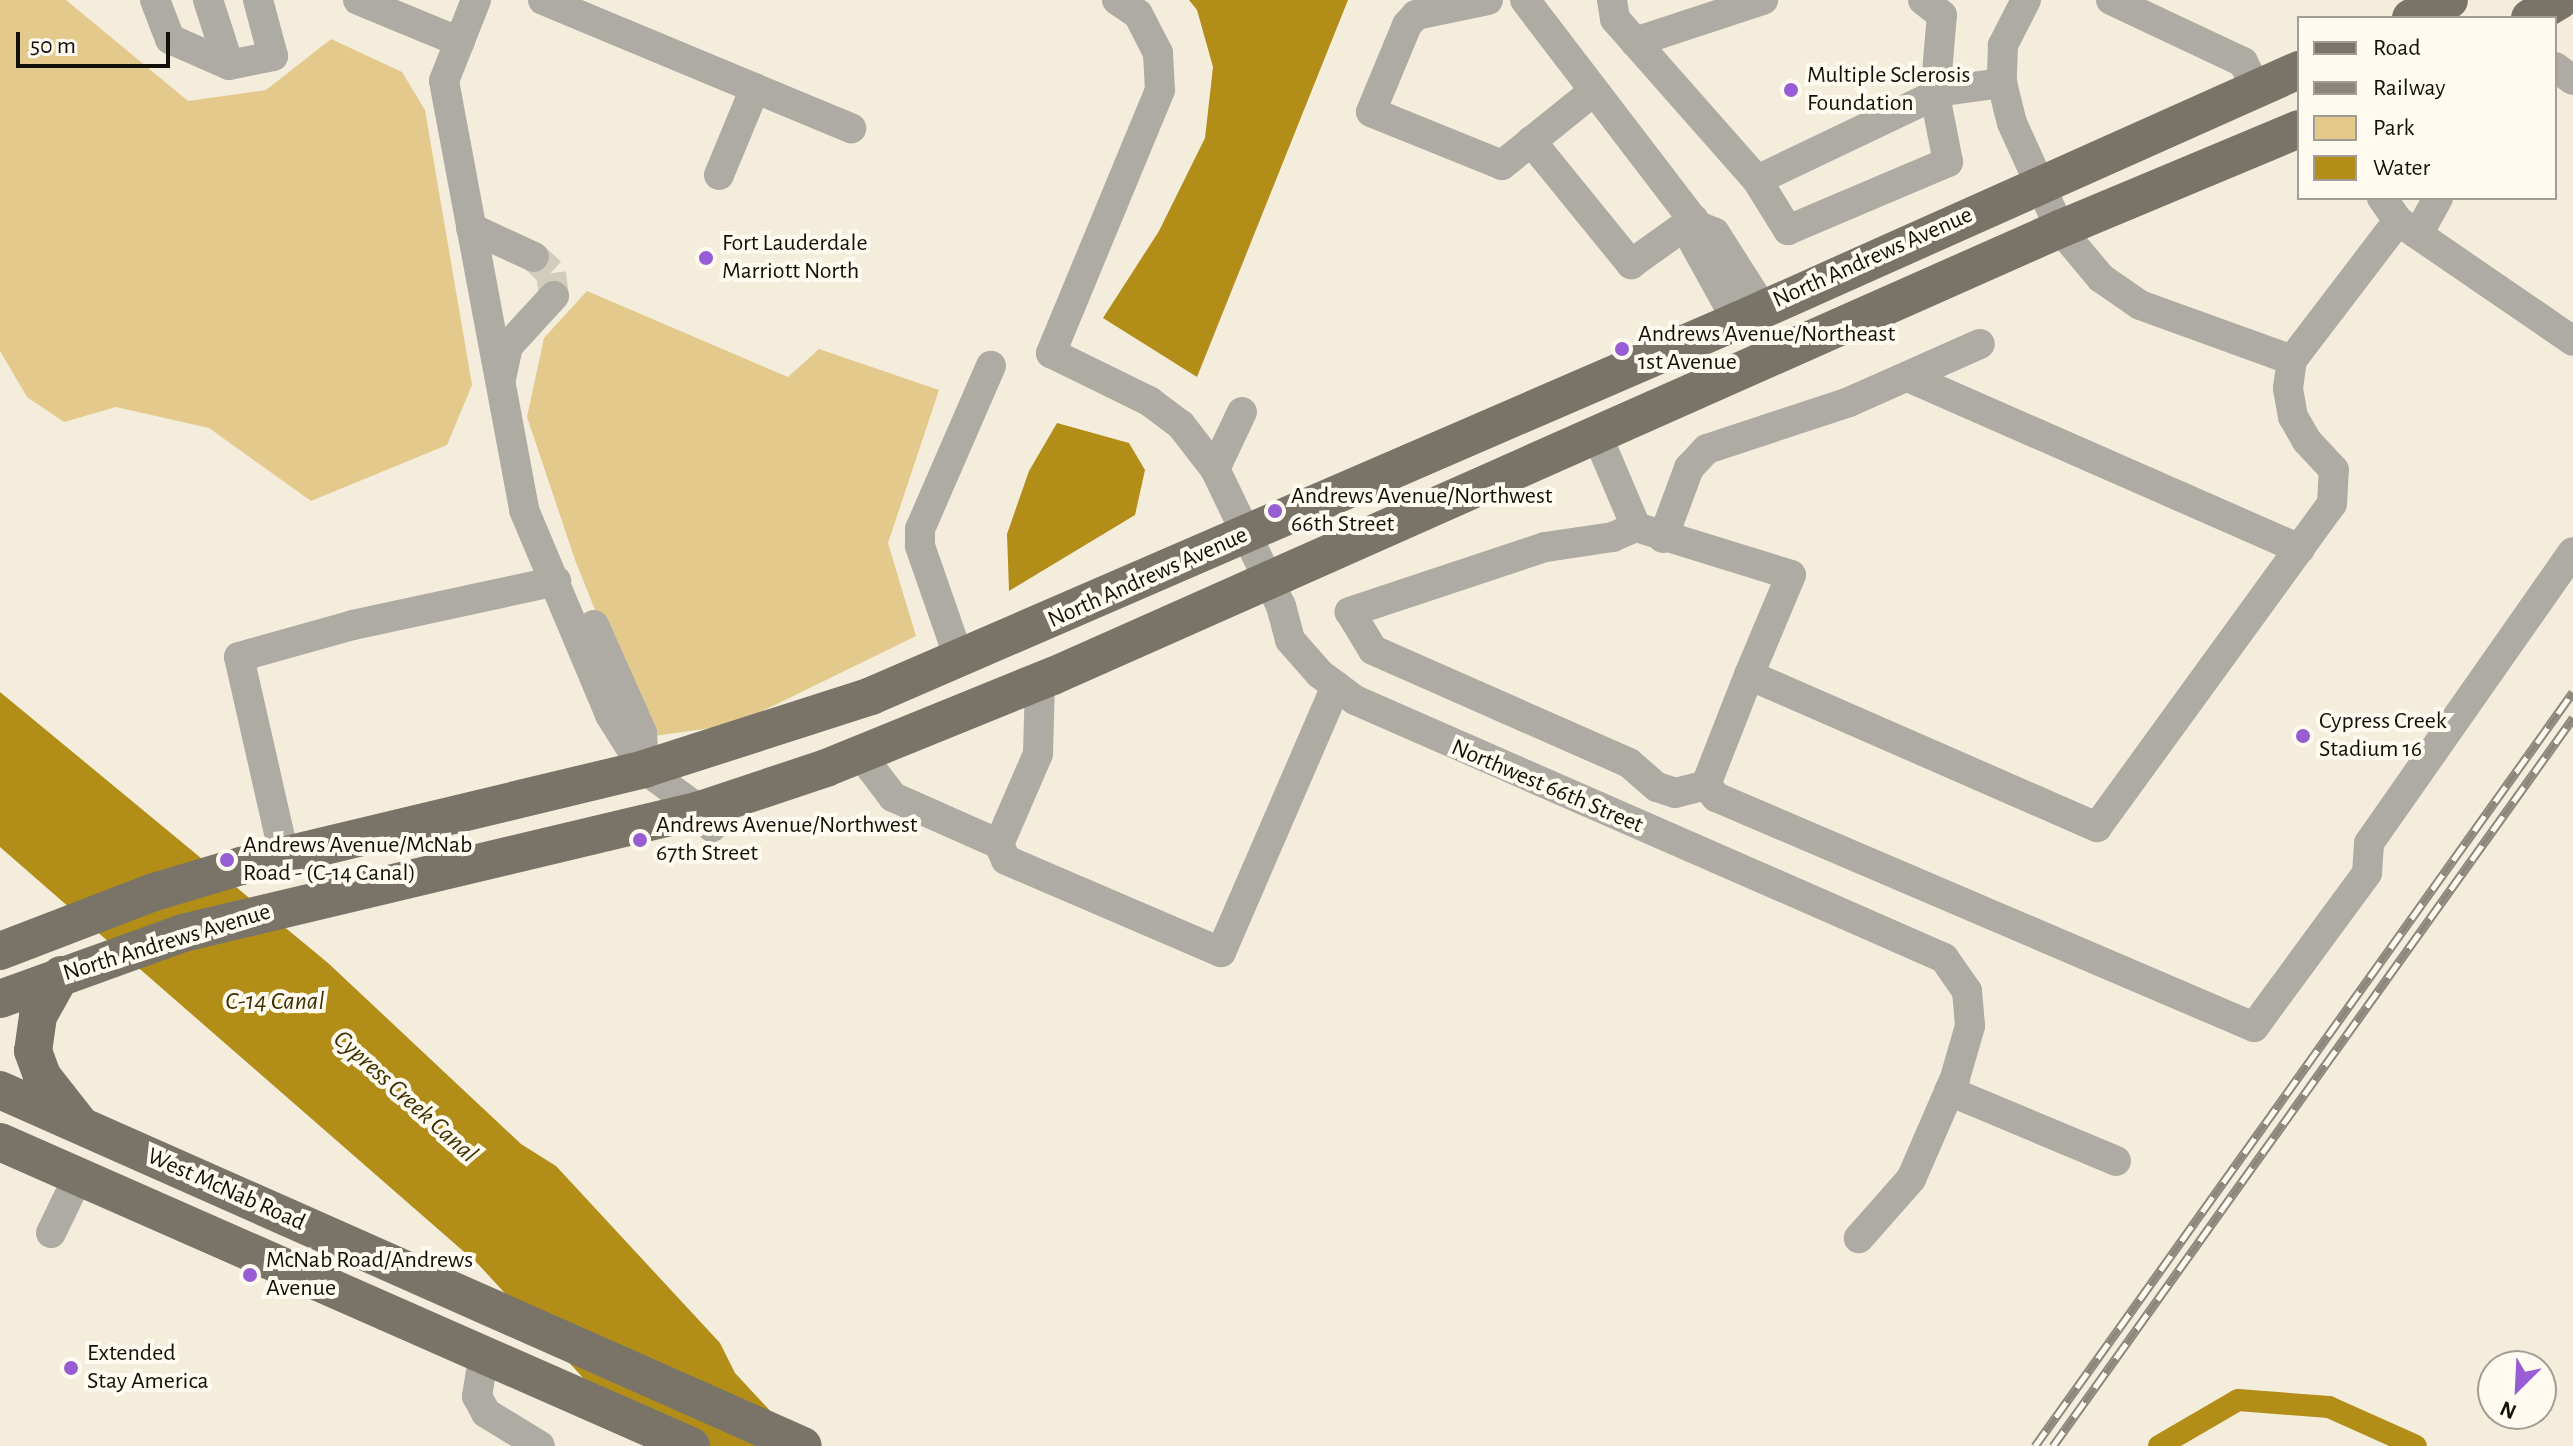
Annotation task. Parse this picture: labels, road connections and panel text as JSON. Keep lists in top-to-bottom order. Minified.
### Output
{"streets":{"main road":["North Andrews Avenue","West McNab Road"],"street":["Northwest 66th Street"]},"crossings":[["North Andrews Avenue","Northwest 66th Street"]],"water":["C-14 Canal","Cypress Creek Canal"],"places":["Multiple Sclerosis Foundation","Fort Lauderdale Marriott North","Andrews Avenue/Northeast 1st Avenue","Andrews Avenue/Northwest 66th Street","Cypress Creek Stadium 16","Andrews Avenue/Northwest 67th Street","Andrews Avenue/McNab Road - (C-14 Canal)","McNab Road/Andrews Avenue","Extended Stay America"],"legend":["Road","Railway","Park","Water"],"scale_bar":"50 m","north":"bottom left"}
